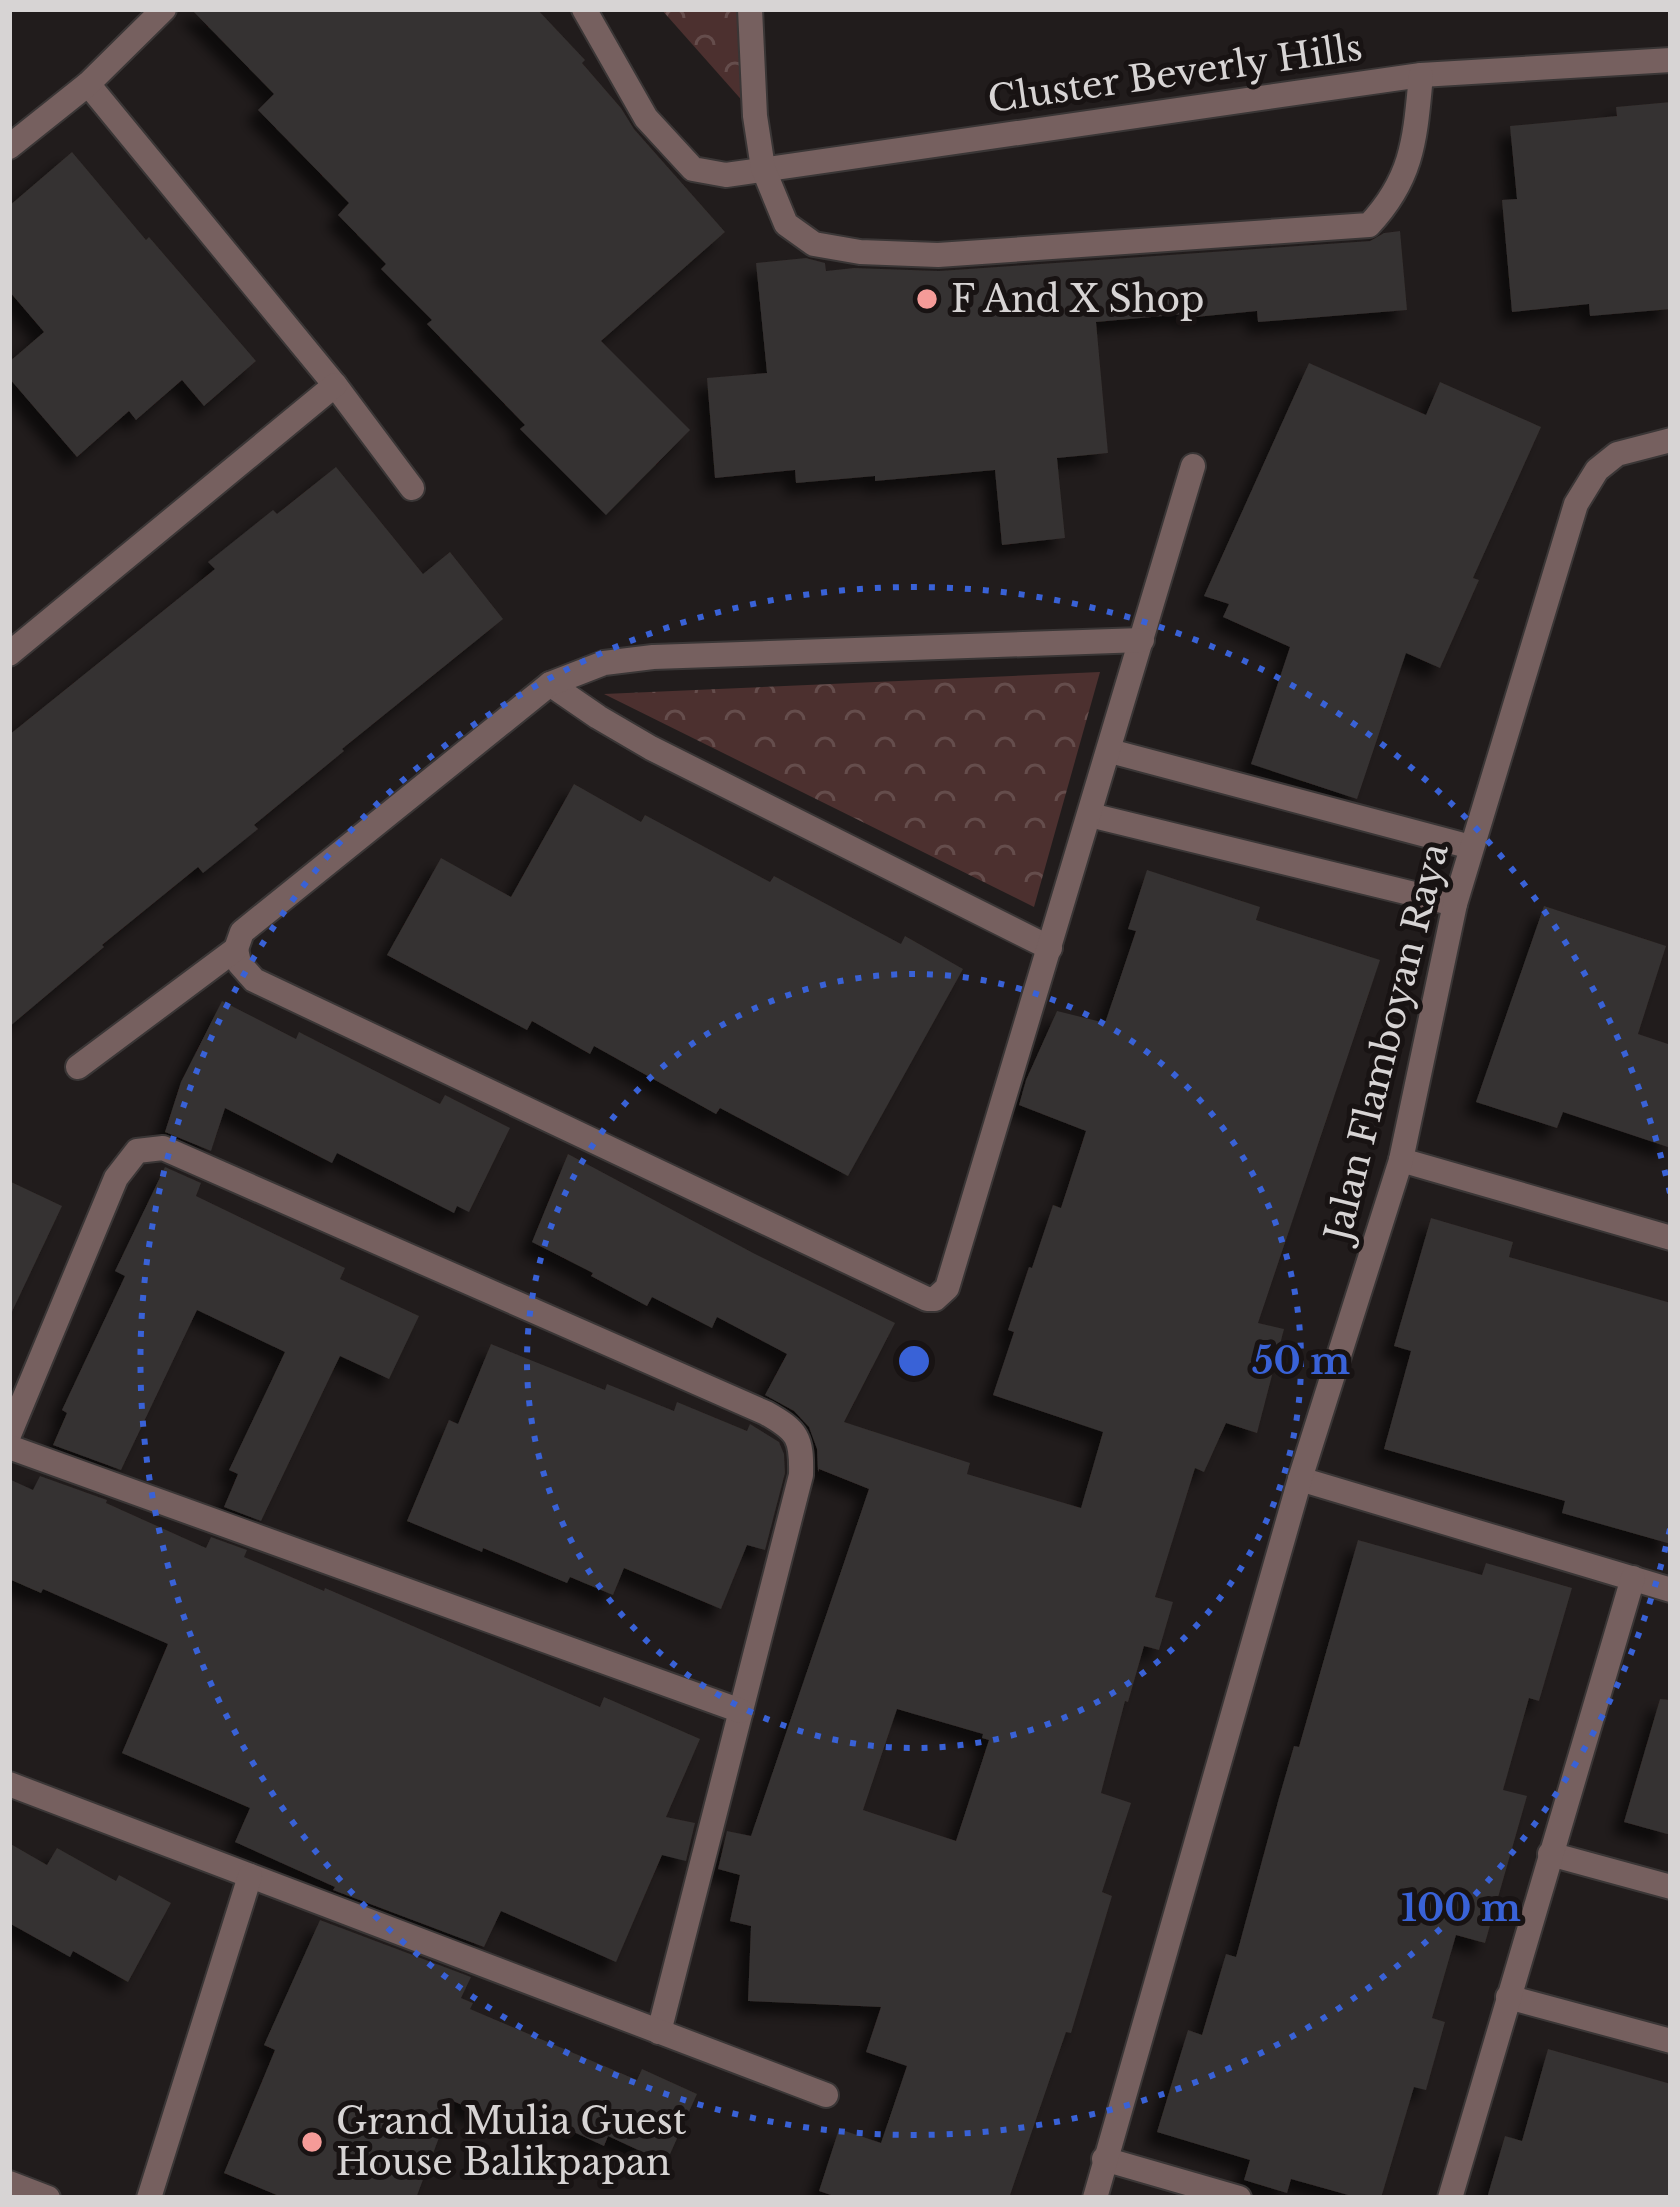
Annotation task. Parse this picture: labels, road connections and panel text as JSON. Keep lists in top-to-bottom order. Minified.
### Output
{"streets":{"street":["Cluster Beverly Hills","Jalan Flamboyan Raya"]},"places":["F And X Shop","Grand Mulia Guest House Balikpapan"],"rings":["50 m","100 m"]}
